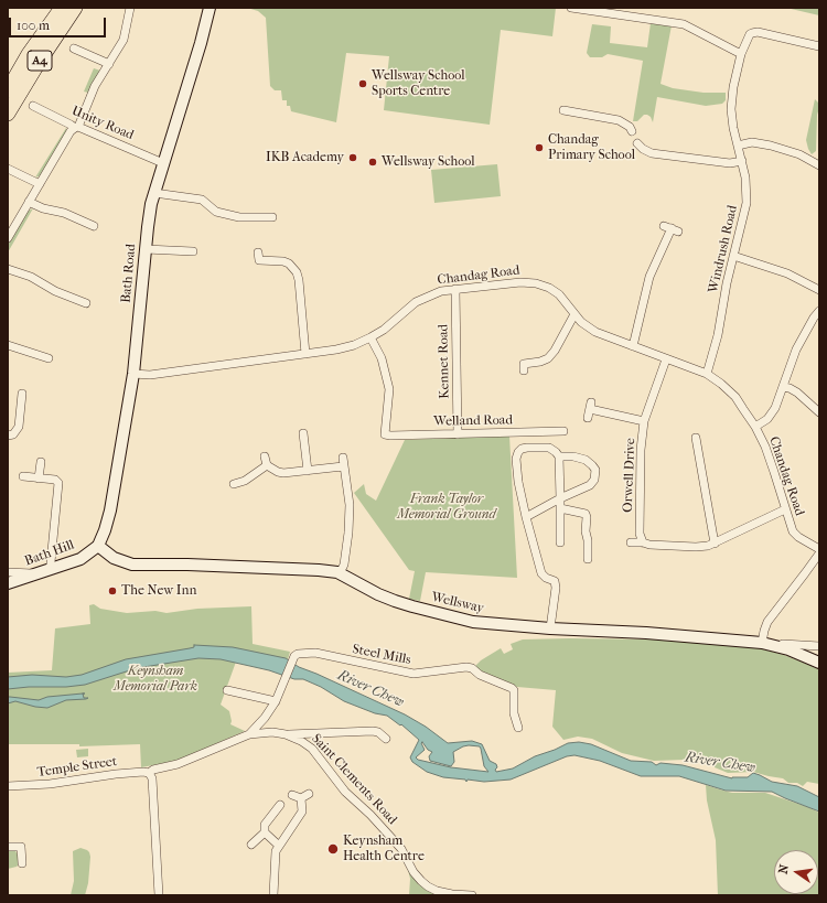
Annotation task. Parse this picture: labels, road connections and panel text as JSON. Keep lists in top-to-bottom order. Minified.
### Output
{"streets":{"highway":["A4"],"main road":["Bath Road","Bath Hill","Wellsway"],"street":["Unity Road","Windrush Road","Chandag Road","Kennet Road","Welland Road","Orwell Drive","Steel Mills","Temple Street","Saint Clements Road"]},"crossings":[["Unity Road","Bath Road"],["Windrush Road","Chandag Road"],["Bath Road","Chandag Road"],["Bath Road","Bath Hill"],["Bath Road","Wellsway"],["Chandag Road","Kennet Road"],["Chandag Road","Welland Road"],["Chandag Road","Orwell Drive"],["Kennet Road","Welland Road"],["Bath Hill","Wellsway"],["Steel Mills","Temple Street"],["Steel Mills","Saint Clements Road"],["Temple Street","Saint Clements Road"]],"water":["River Chew"],"parks":["Frank Taylor Memorial Ground","Keynsham Memorial Park"],"places":["Wellsway School Sports Centre","Chandag Primary School","IKB Academy","Wellsway School","The New Inn","Keynsham Health Centre"],"scale_bar":"100 m","north":"left"}
